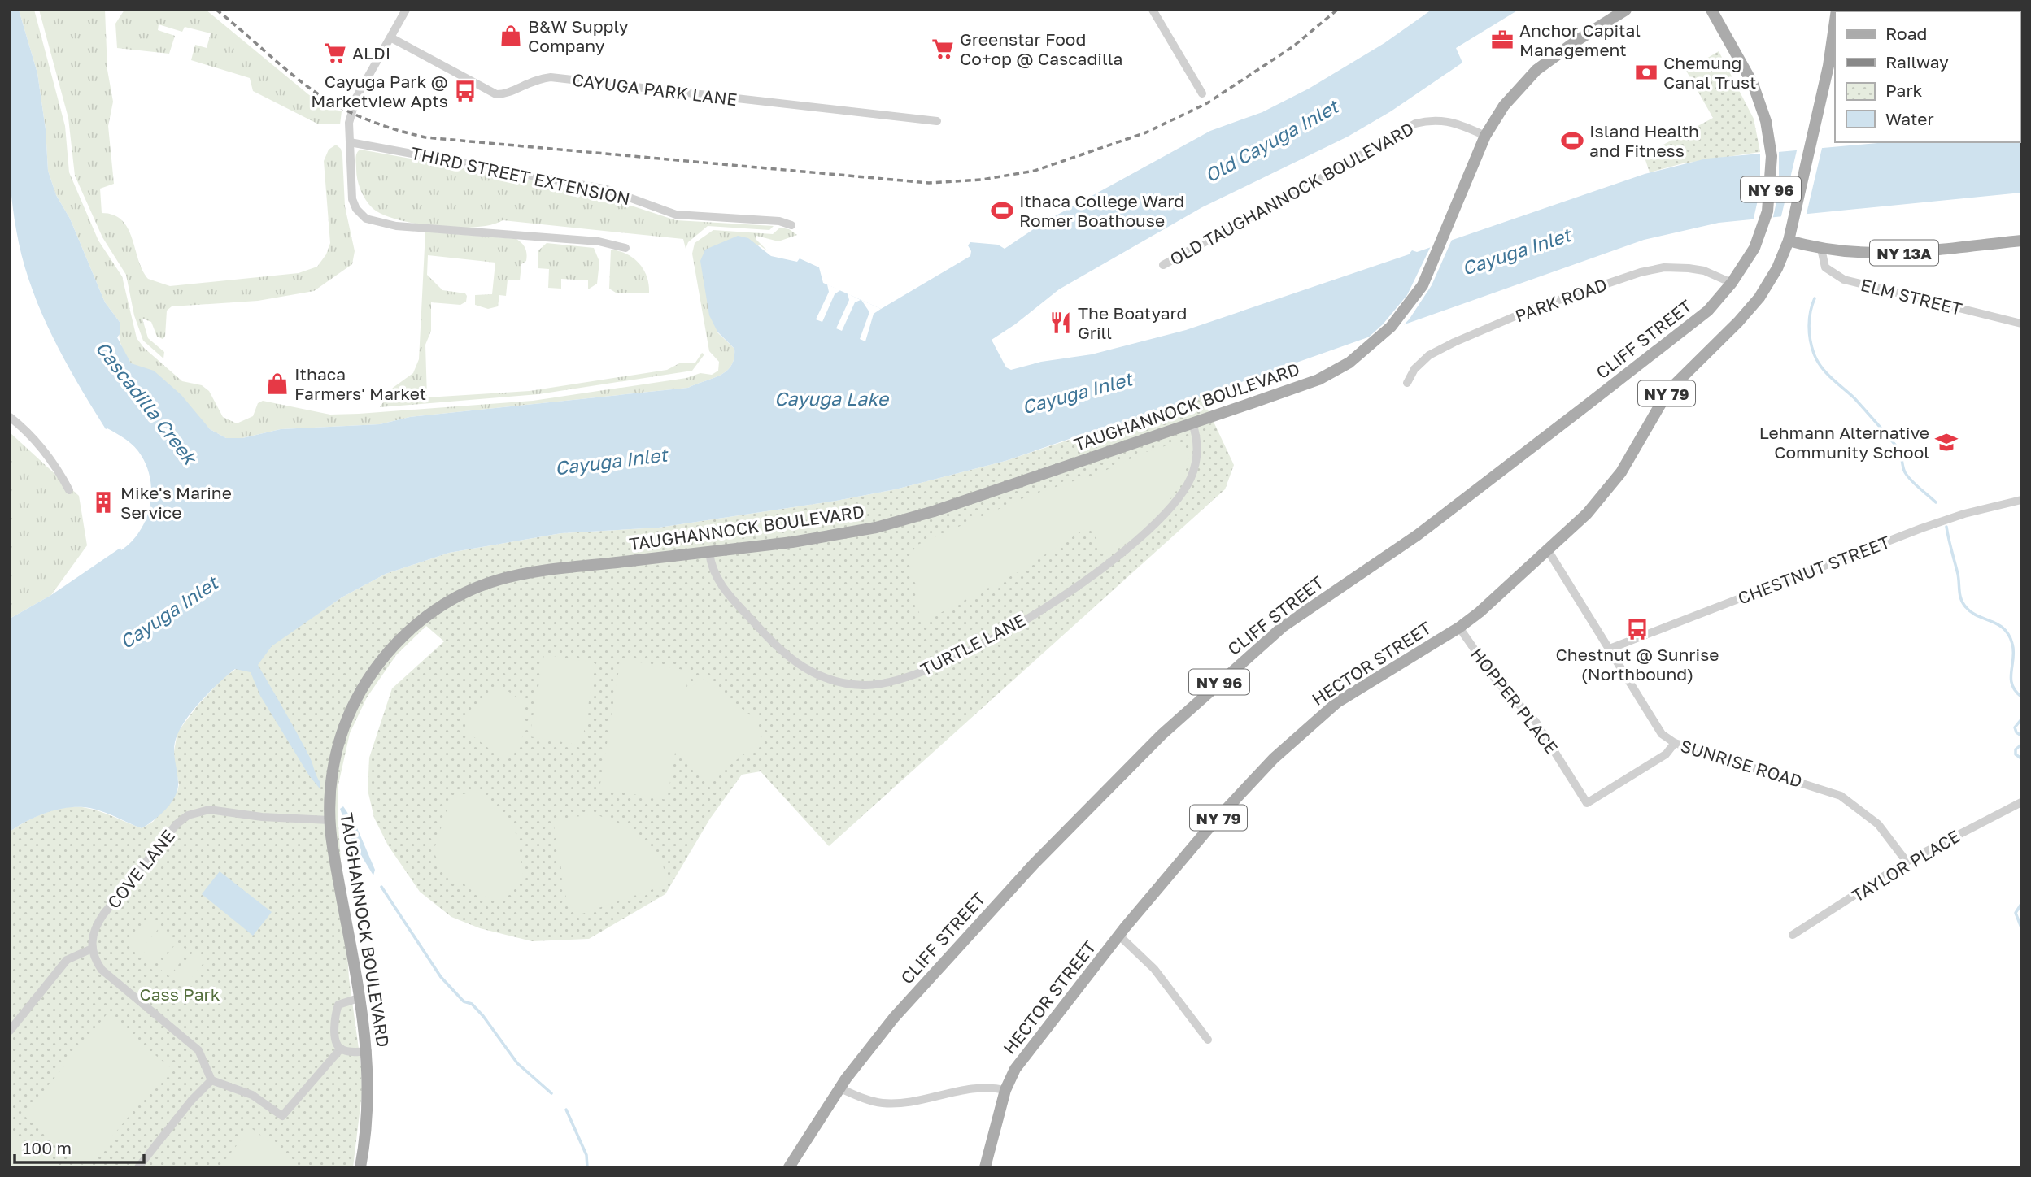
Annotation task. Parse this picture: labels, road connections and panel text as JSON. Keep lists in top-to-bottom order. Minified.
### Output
{"streets":{"main road":["NY 96","NY 13A","CLIFF STREET","NY 79","TAUGHANNOCK BOULEVARD","HECTOR STREET"],"street":["CAYUGA PARK LANE","THIRD STREET EXTENSION","OLD TAUGHANNOCK BOULEVARD","ELM STREET","PARK ROAD","CHESTNUT STREET","TURTLE LANE","HOPPER PLACE","SUNRISE ROAD","TAYLOR PLACE","COVE LANE"]},"crossings":[["NY 96","PARK ROAD"],["NY 96","CLIFF STREET"],["OLD TAUGHANNOCK BOULEVARD","TAUGHANNOCK BOULEVARD"],["NY 13A","ELM STREET"],["NY 13A","NY 79"],["NY 13A","HECTOR STREET"],["PARK ROAD","CLIFF STREET"],["NY 79","HECTOR STREET"],["TAUGHANNOCK BOULEVARD","TURTLE LANE"],["TAUGHANNOCK BOULEVARD","COVE LANE"],["CHESTNUT STREET","SUNRISE ROAD"],["HECTOR STREET","HOPPER PLACE"],["HECTOR STREET","SUNRISE ROAD"],["HOPPER PLACE","SUNRISE ROAD"],["SUNRISE ROAD","TAYLOR PLACE"]],"water":["Old Cayuga Inlet","Cayuga Inlet","Cayuga Lake","Cascadilla Creek"],"parks":["Cass Park"],"places":{"shop":["B&W Supply Company","Ithaca Farmers' Market"],"office":["Anchor Capital Management"],"supermarket":["Greenstar Food Co+op @ Cascadilla","ALDI"],"bank":["Chemung Canal Trust"],"bus stop":["Cayuga Park @ Marketview Apts","Chestnut @ Sunrise (Northbound)"],"sports":["Island Health and Fitness","Ithaca College Ward Romer Boathouse"],"restaurant":["The Boatyard Grill"],"school or university":["Lehmann Alternative Community School"],"building":["Mike's Marine Service"]},"legend":["Road","Railway","Park","Water"],"scale_bar":"100 m"}
